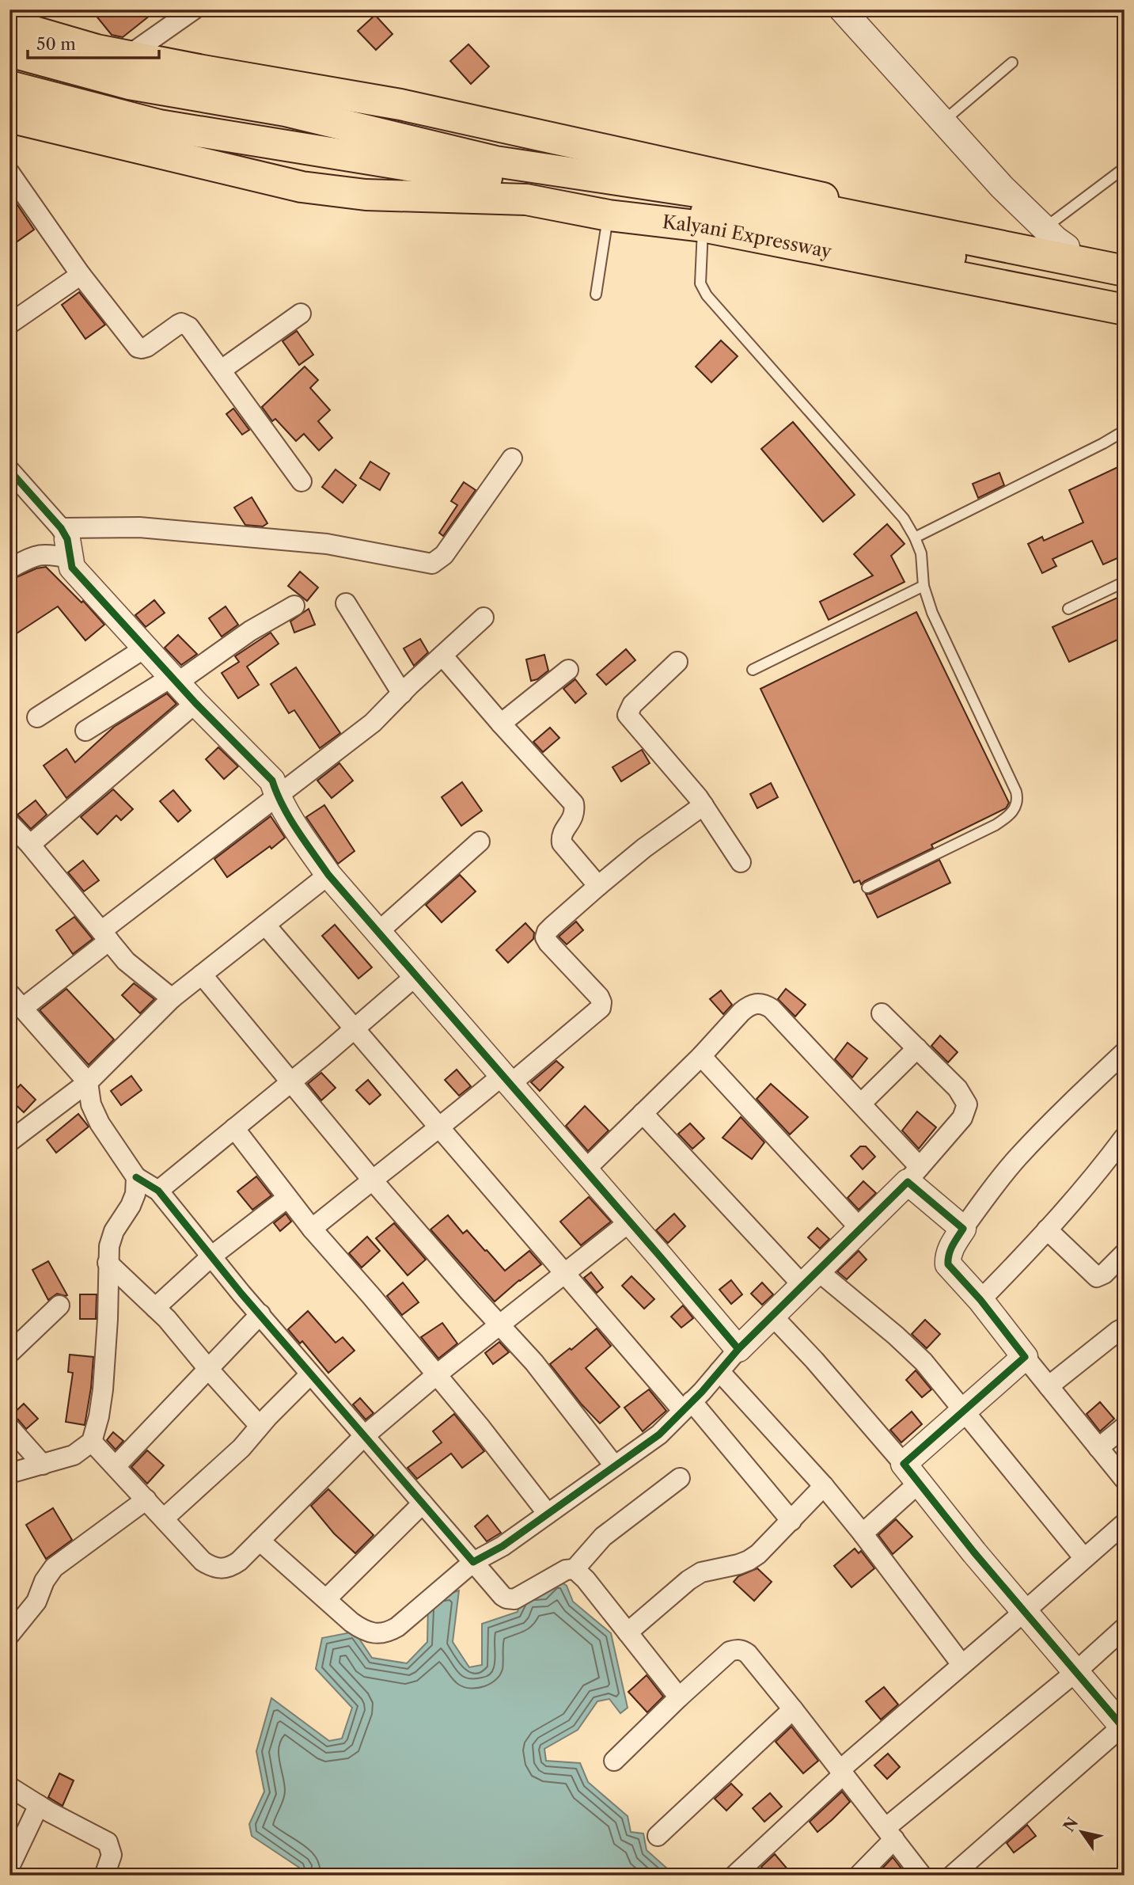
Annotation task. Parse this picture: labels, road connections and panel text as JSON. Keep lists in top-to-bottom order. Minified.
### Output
{"streets":{"highway":["Kalyani Expressway"]},"scale_bar":"50 m","north":"top left"}
